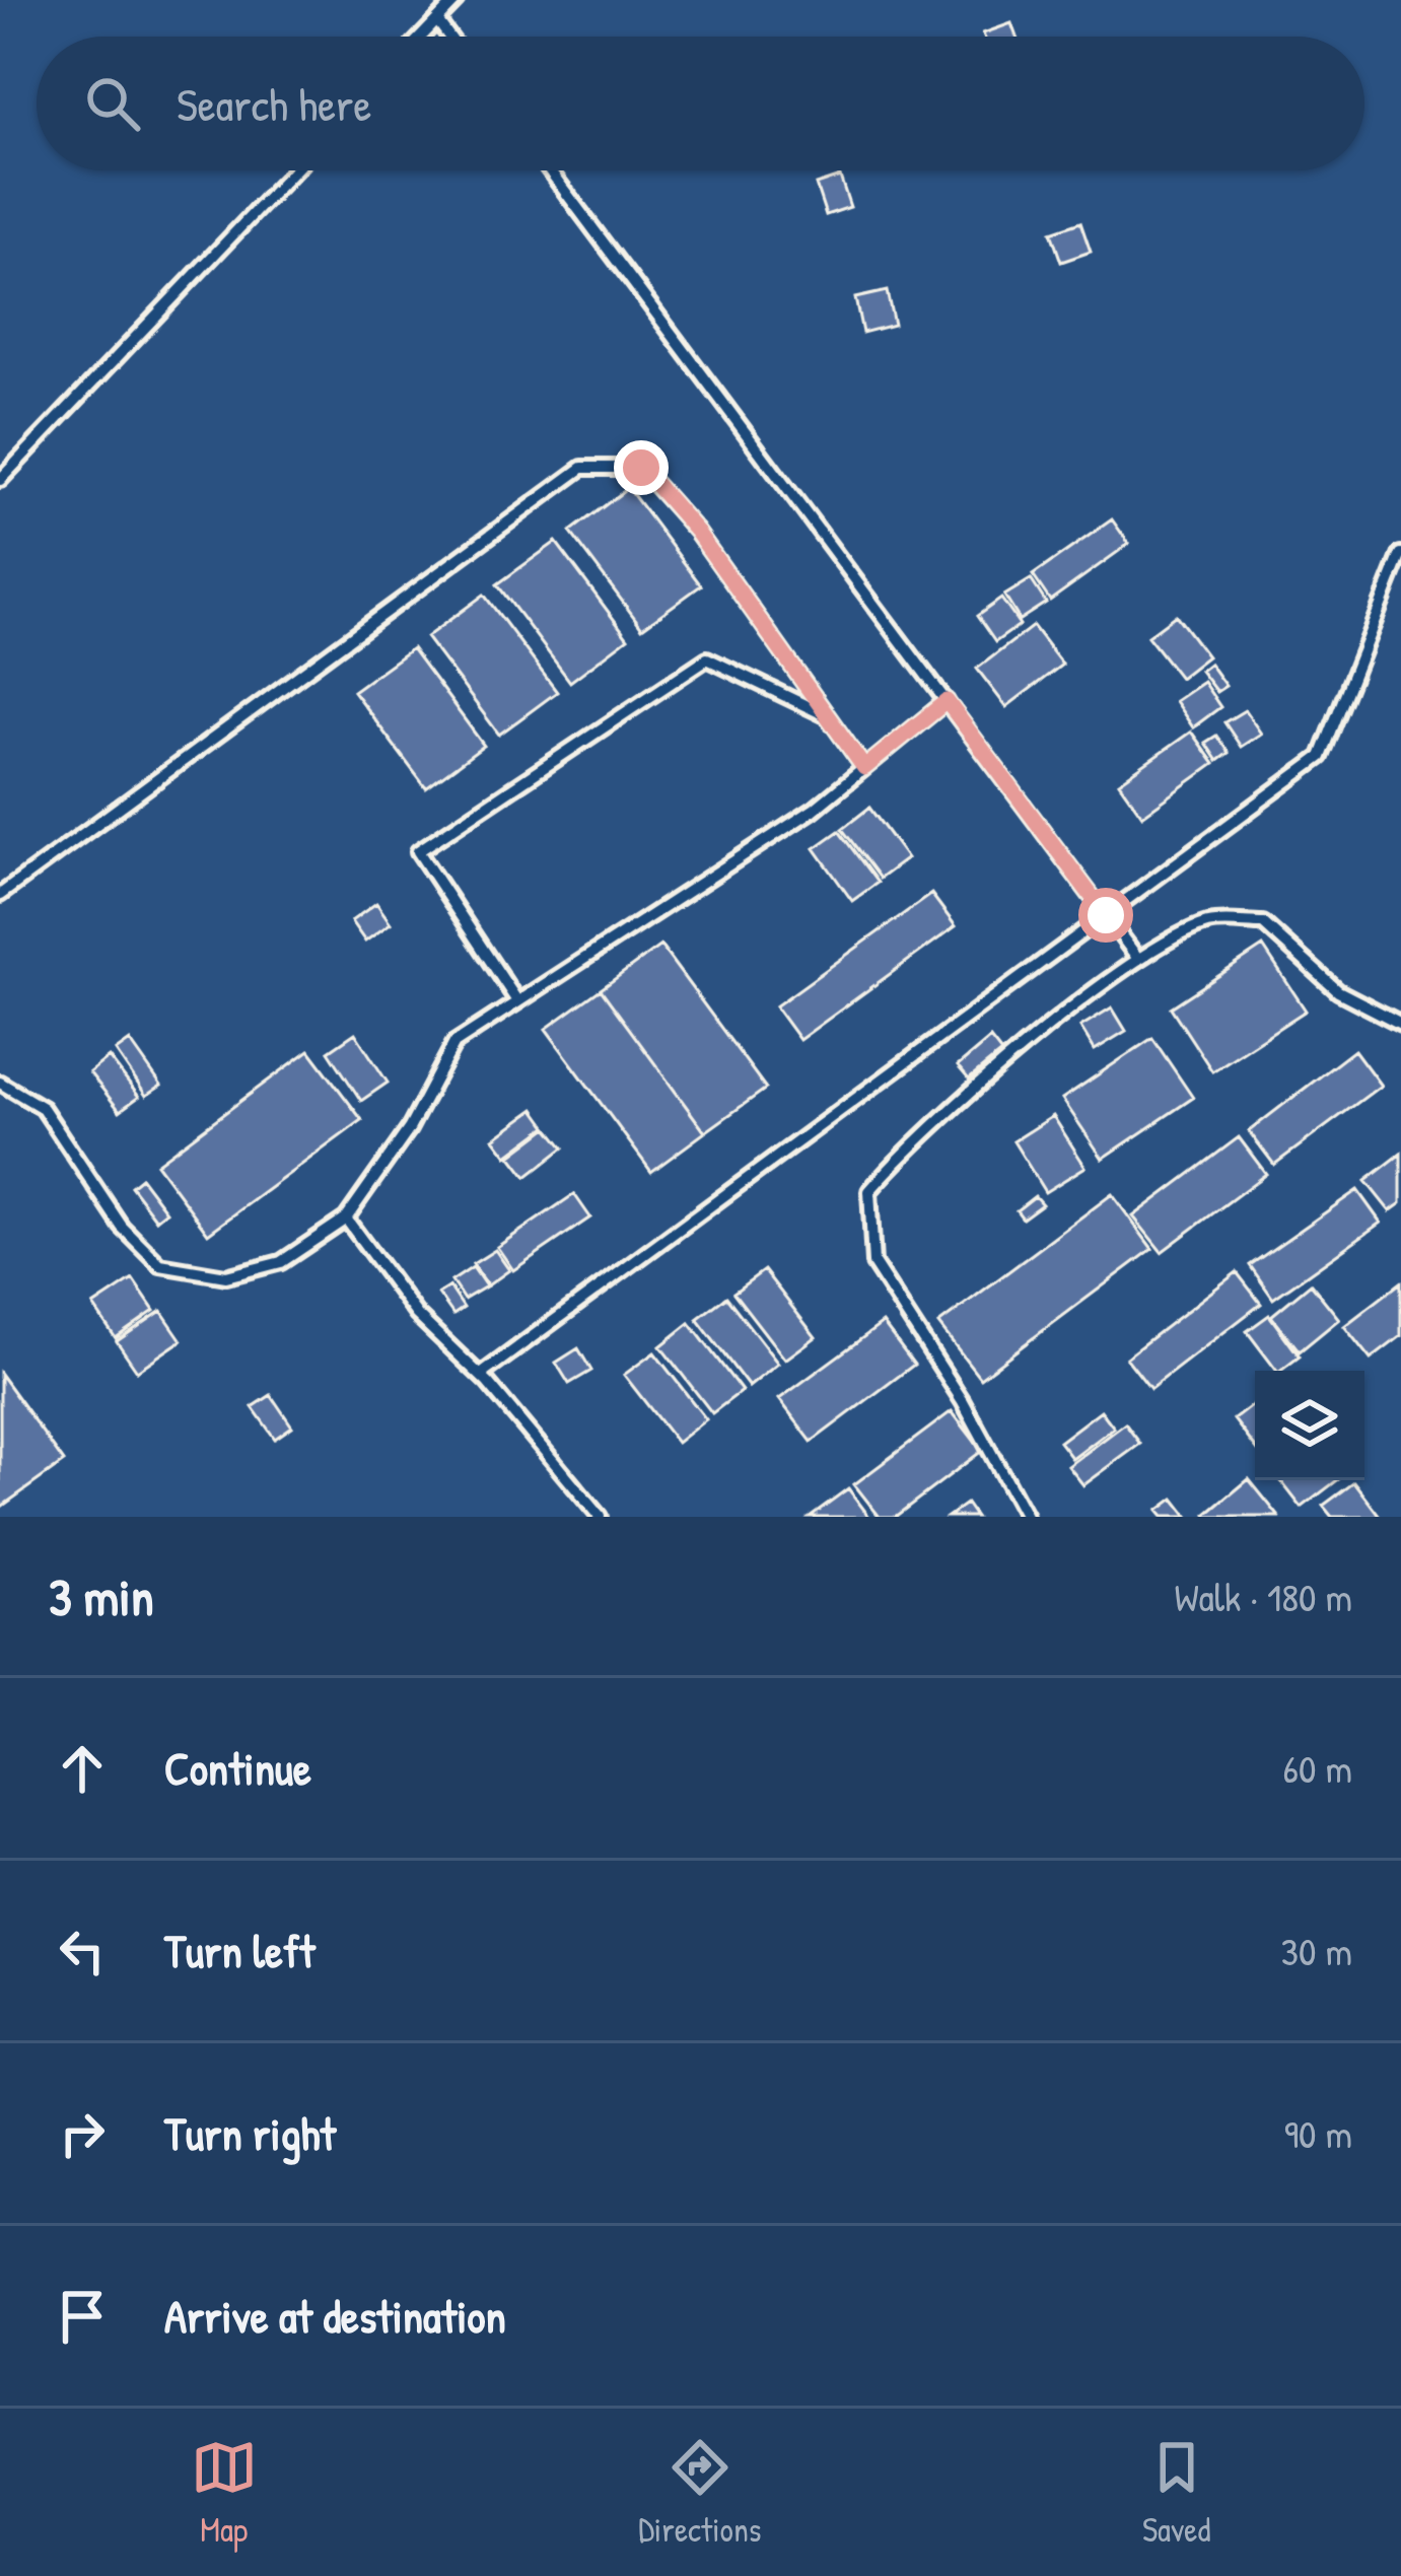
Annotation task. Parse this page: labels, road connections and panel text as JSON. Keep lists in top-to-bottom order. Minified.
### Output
{"page":{"search":"Search here","heading":["3 min","Walk · 180 m"],"list":[["Continue","60 m"],["Turn left","30 m"],["Turn right","90 m"],"Arrive at destination"],"nav":["Map","Directions","Saved"]}}
